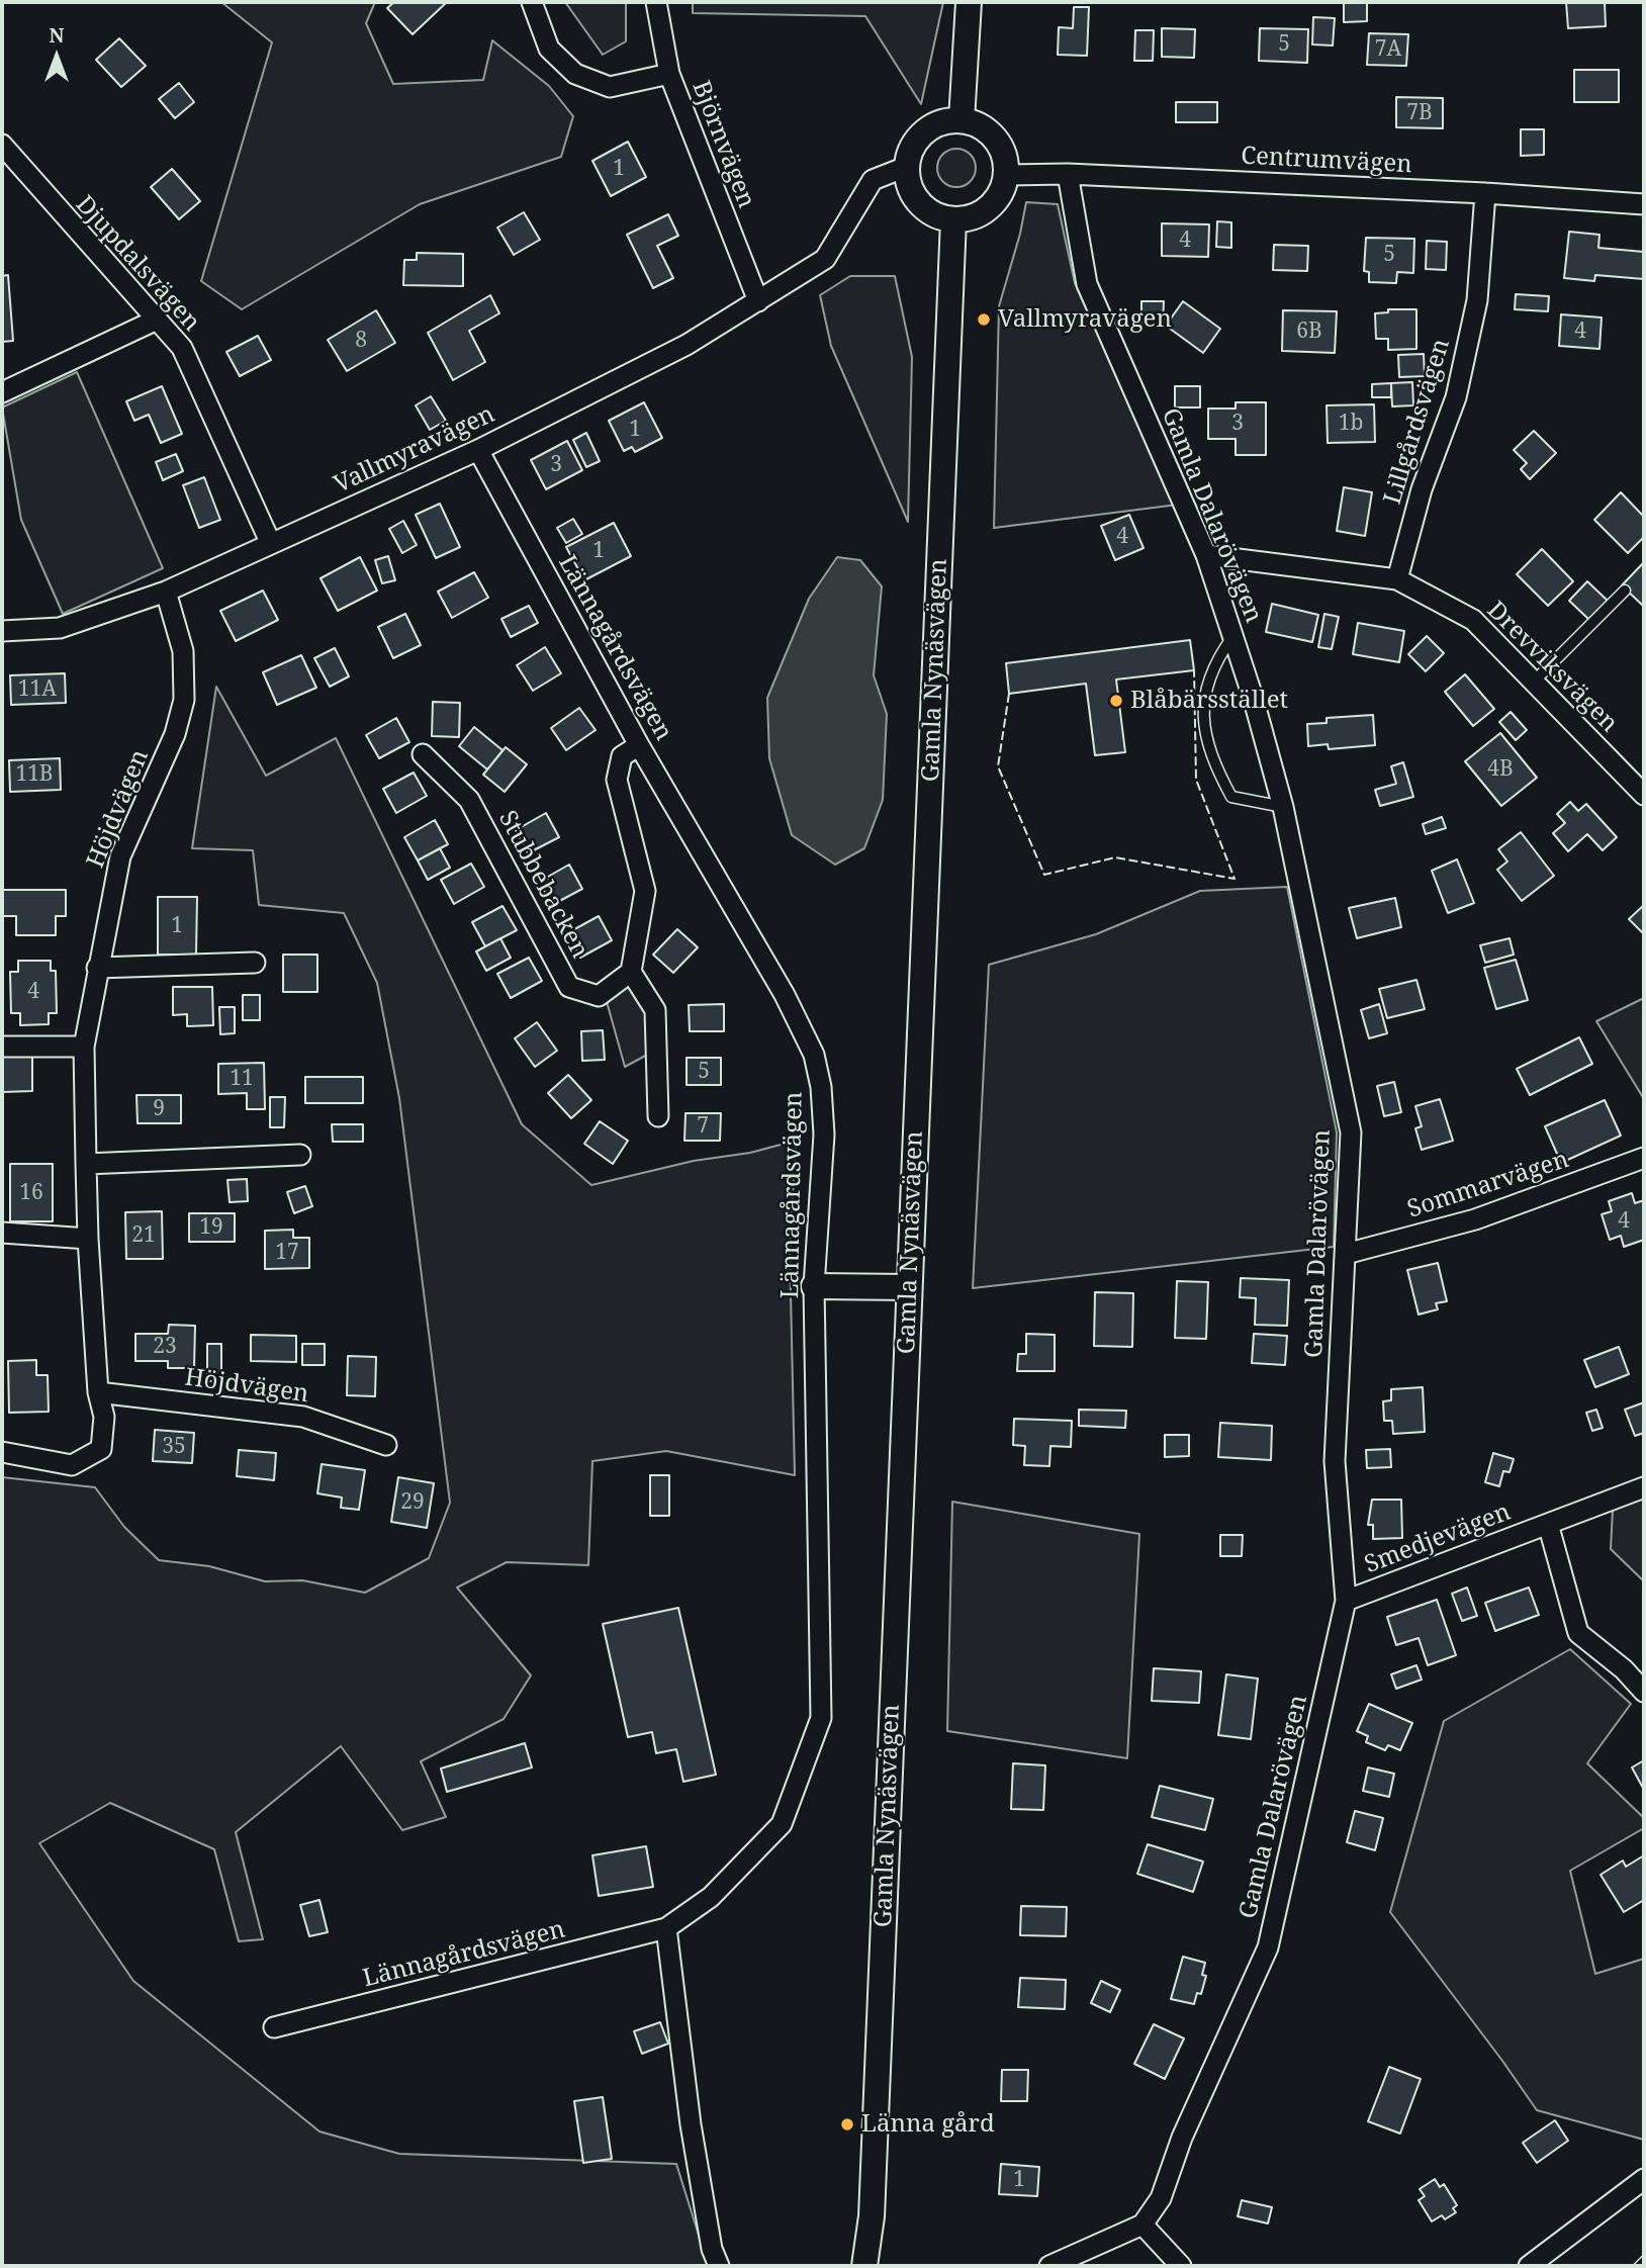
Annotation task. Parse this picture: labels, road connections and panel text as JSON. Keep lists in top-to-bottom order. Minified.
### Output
{"streets":{"street":["Björnvägen","Centrumvägen","Djupdalsvägen","Lillgårdsvägen","Vallmyravägen","Gamla Dalarövägen","Lännagårdsvägen","Drevviksvägen","Gamla Nynäsvägen","Höjdvägen","Stubbebacken","Sommarvägen","Smedjevägen"]},"crossings":[["Björnvägen","Vallmyravägen"],["Centrumvägen","Lillgårdsvägen"],["Centrumvägen","Vallmyravägen"],["Centrumvägen","Gamla Dalarövägen"],["Centrumvägen","Gamla Nynäsvägen"],["Djupdalsvägen","Vallmyravägen"],["Lillgårdsvägen","Drevviksvägen"],["Vallmyravägen","Lännagårdsvägen"],["Vallmyravägen","Gamla Nynäsvägen"],["Vallmyravägen","Höjdvägen"],["Gamla Dalarövägen","Drevviksvägen"],["Gamla Dalarövägen","Sommarvägen"],["Gamla Dalarövägen","Smedjevägen"]],"places":["Vallmyravägen","Blåbärsstället","Länna gård"],"house_numbers":["5","7A","7B","1","4","5","6B","4","8","3","1b","1","3","4","1","11A","4B","11B","1","4","5","11","9","7","16","4","19","21","17","23","35","29","1"],"north":"top"}
